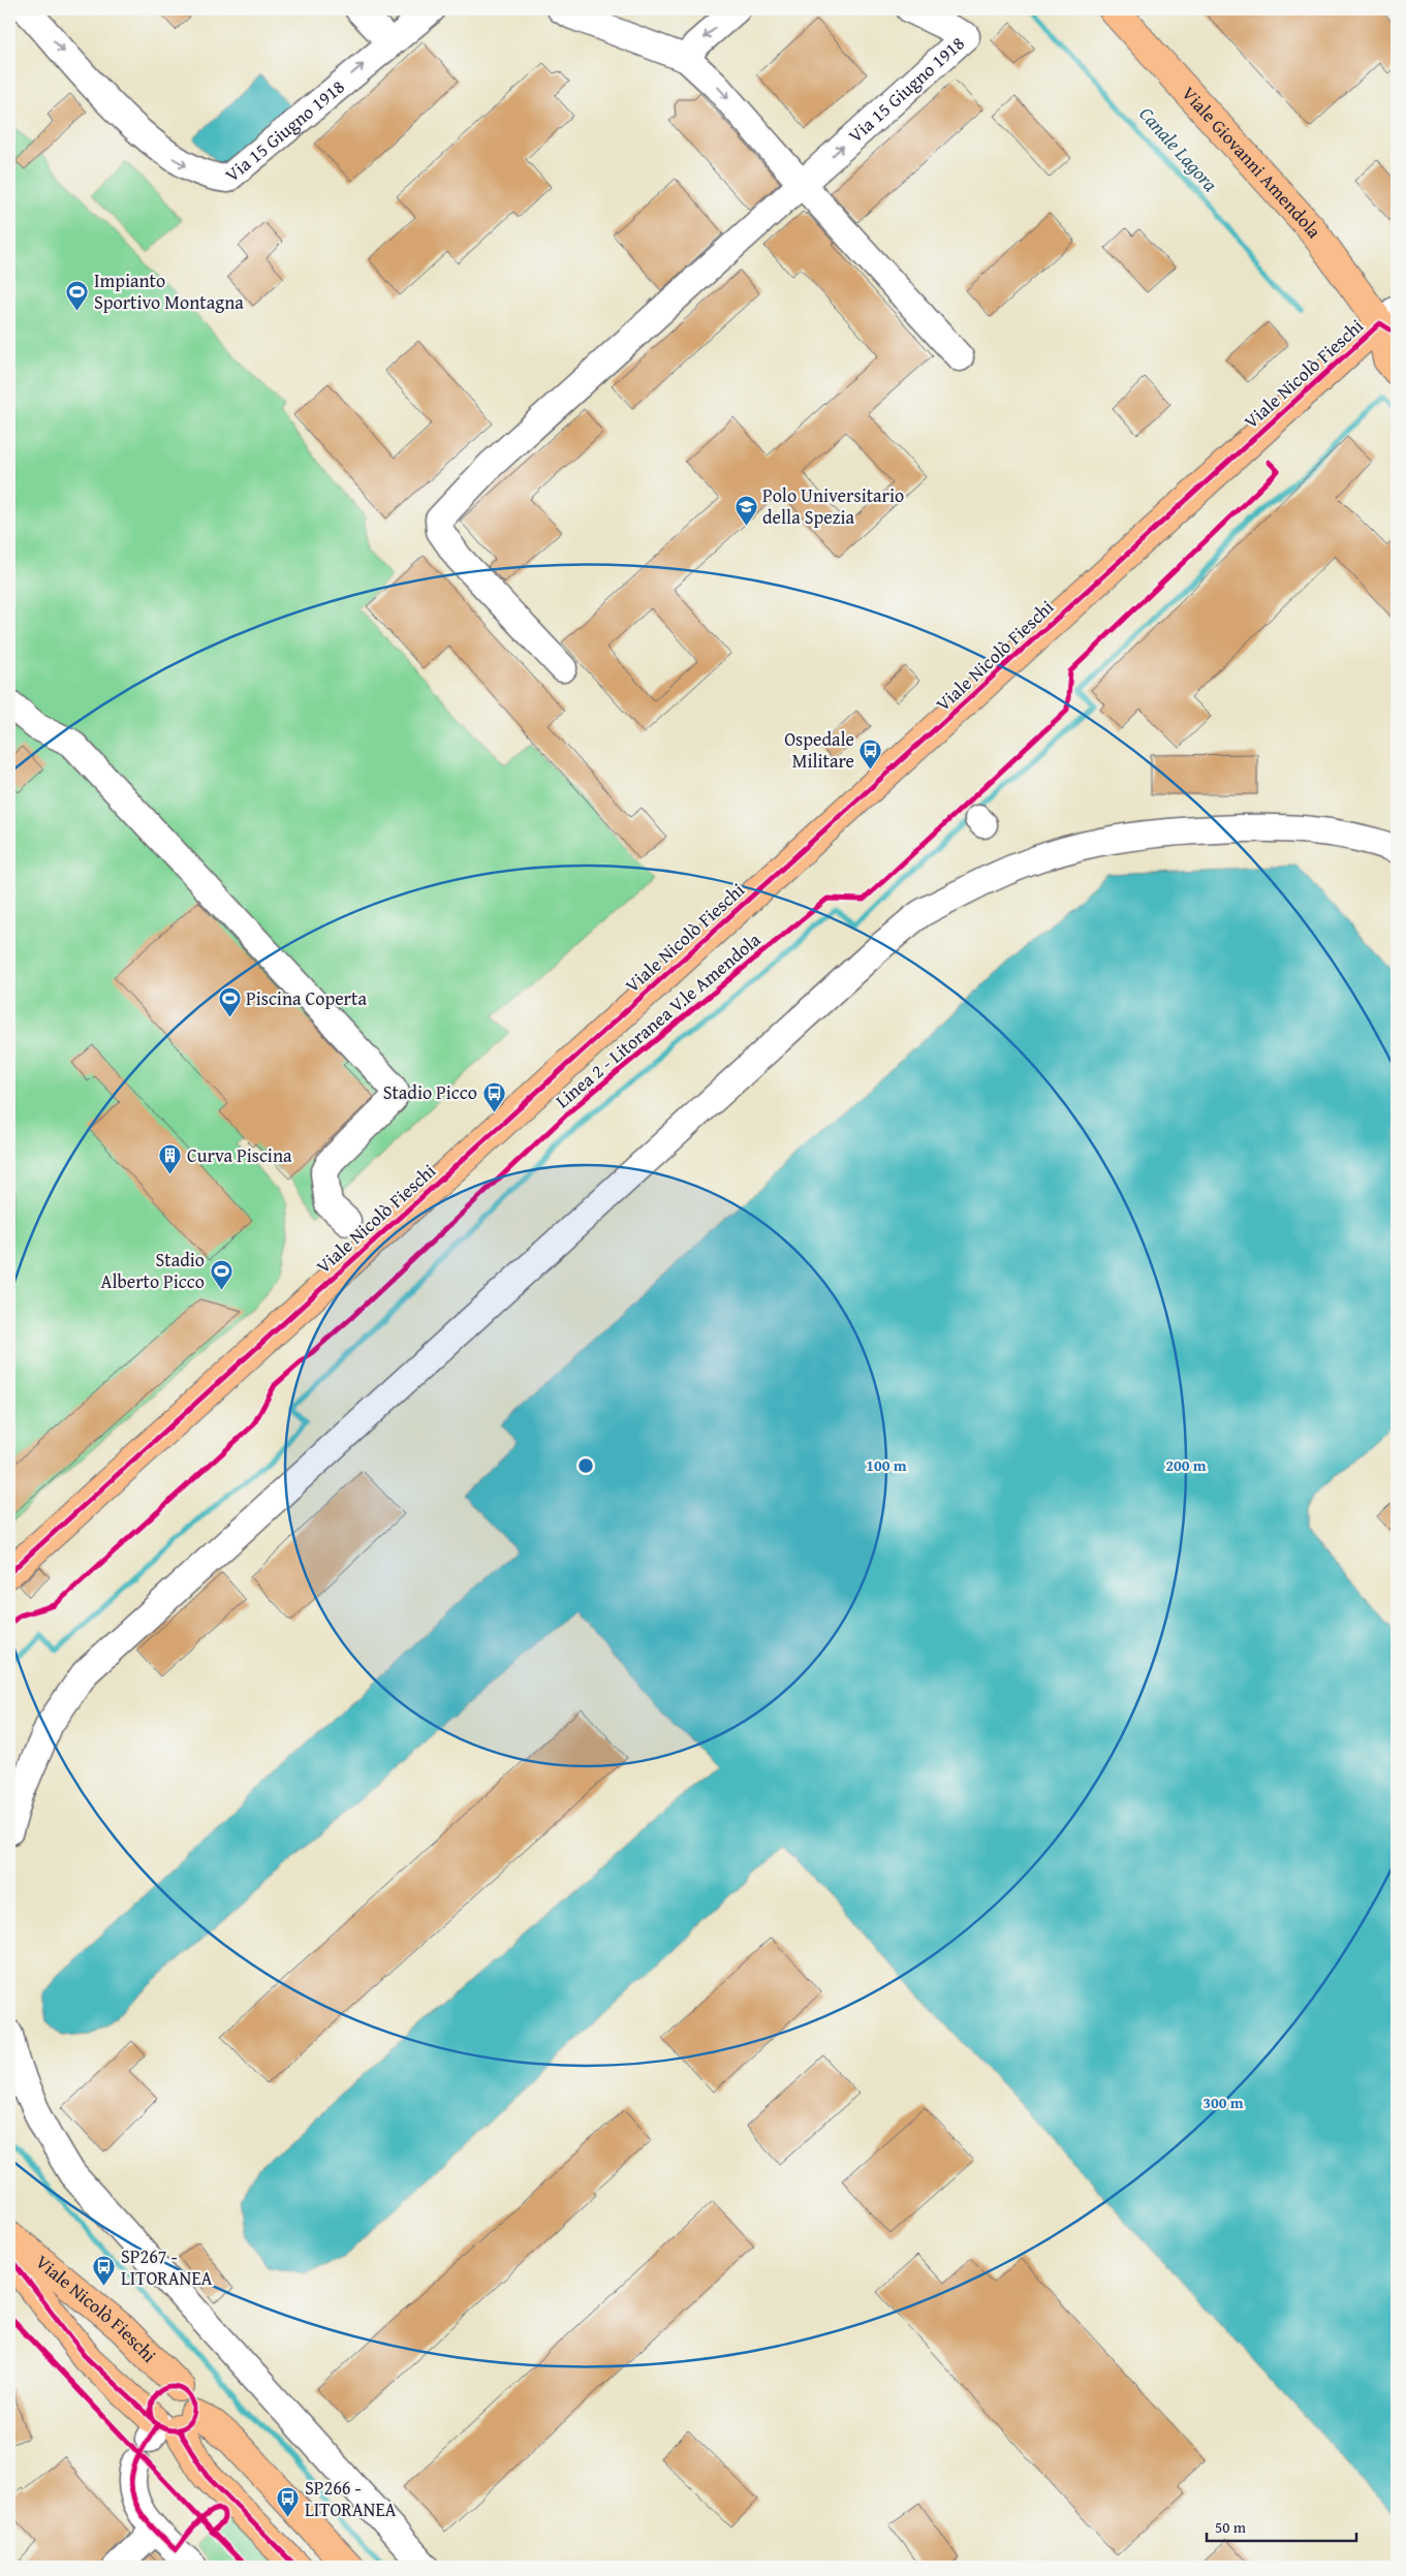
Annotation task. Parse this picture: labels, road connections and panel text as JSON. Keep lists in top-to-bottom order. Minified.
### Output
{"streets":{"main road":["Viale Giovanni Amendola","Viale Nicolò Fieschi"],"street":["Via 15 Giugno 1918"],"cycle path":["Linea 2 - Litoranea V.le Amendola"]},"crossings":[["Viale Giovanni Amendola","Viale Nicolò Fieschi"]],"water":["Canale Lagora"],"places":{"sports":["Impianto Sportivo Montagna","Piscina Coperta","Stadio Alberto Picco"],"school or university":["Polo Universitario della Spezia"],"bus stop":["Ospedale Militare","Stadio Picco","SP267 - LITORANEA","SP266 - LITORANEA"],"building":["Curva Piscina"]},"scale_bar":"50 m","rings":["100 m","200 m","300 m"]}
